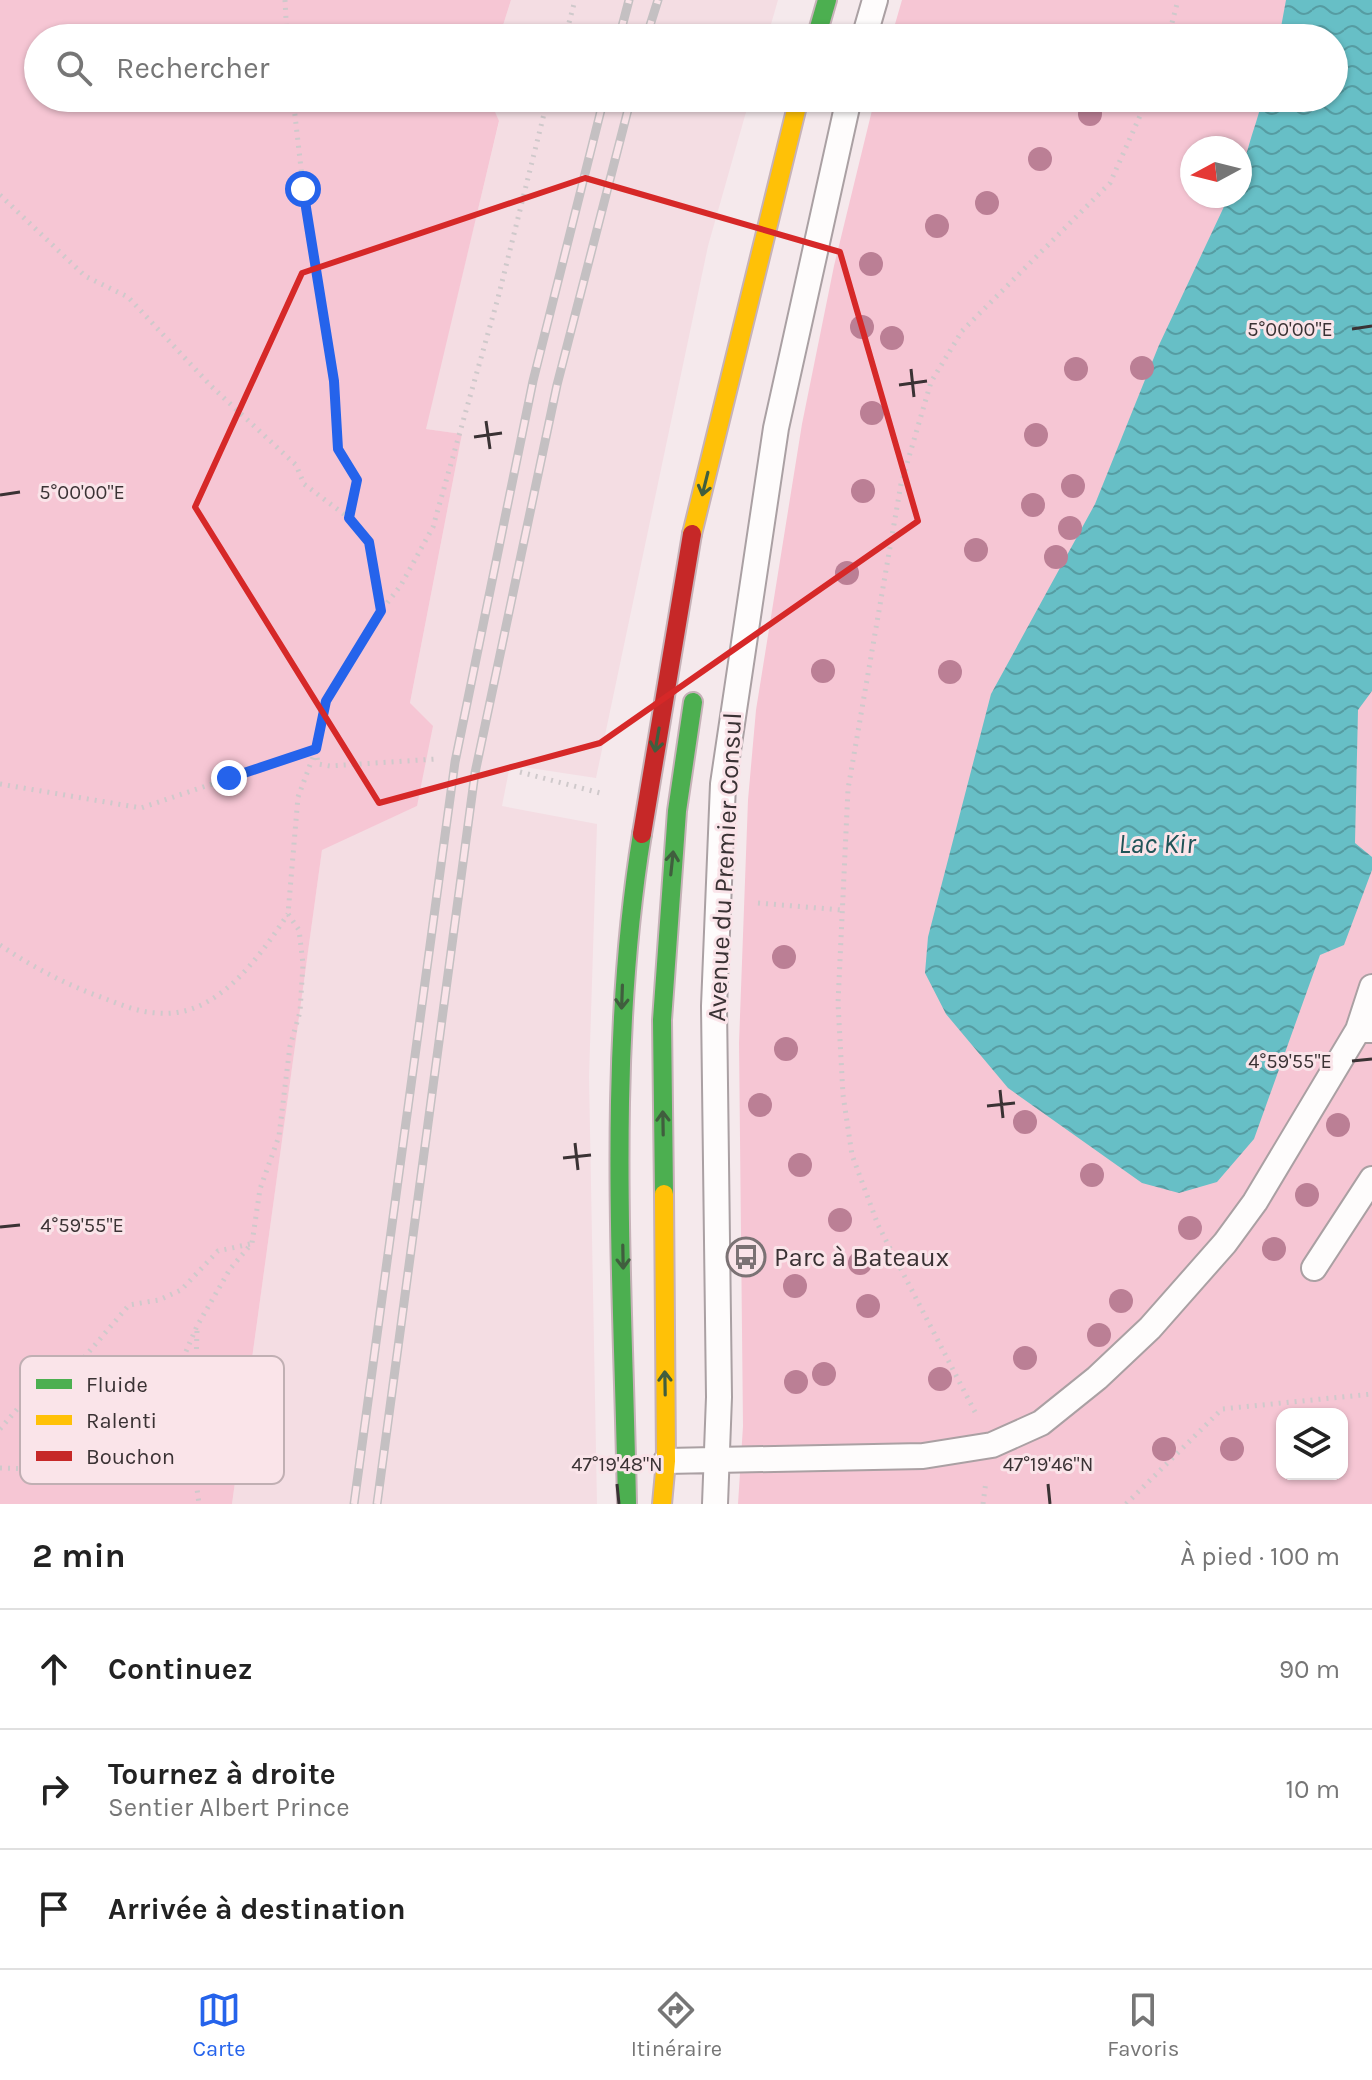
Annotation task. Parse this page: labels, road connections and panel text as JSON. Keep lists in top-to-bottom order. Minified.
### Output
{"streets":{"main road":["Avenue du Premier Consul"]},"water":["Lac Kir"],"places":{"bus stop":["Parc à Bateaux"]},"legend":["Fluide","Ralenti","Bouchon"],"north":"left","page":{"search":"Rechercher","heading":["2 min","À pied · 100 m"],"list":[["Continuez","90 m"],["Tournez à droite","Sentier Albert Prince","10 m"],"Arrivée à destination"],"nav":["Carte","Itinéraire","Favoris"]},"coordinates":["5°00'00\"E","4°59'55\"E","47°19'48\"N","47°19'46\"N"]}
